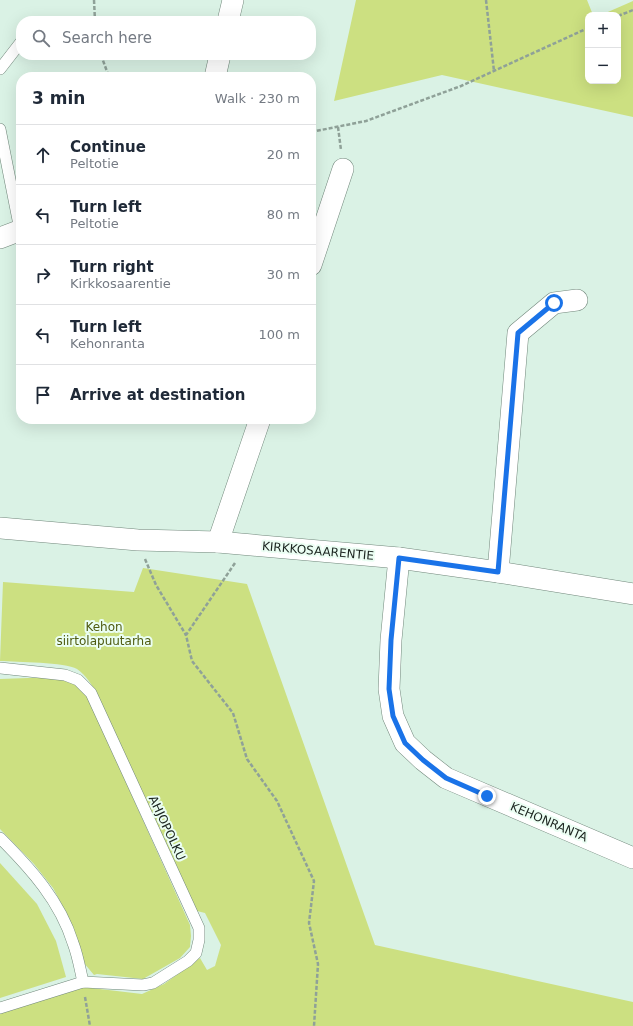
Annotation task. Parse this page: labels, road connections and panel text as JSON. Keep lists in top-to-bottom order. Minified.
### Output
{"streets":{"street":["KIRKKOSAARENTIE","KEHONRANTA"],"lane":["AHJOPOLKU"]},"crossings":[["KIRKKOSAARENTIE","KEHONRANTA"]],"parks":["Kehon siirtolapuutarha"],"page":{"map_buttons":["+","−"],"search":"Search here","heading":["3 min","Walk · 230 m"],"list":[["Continue","Peltotie","20 m"],["Turn left","Peltotie","80 m"],["Turn right","Kirkkosaarentie","30 m"],["Turn left","Kehonranta","100 m"],"Arrive at destination"]}}
